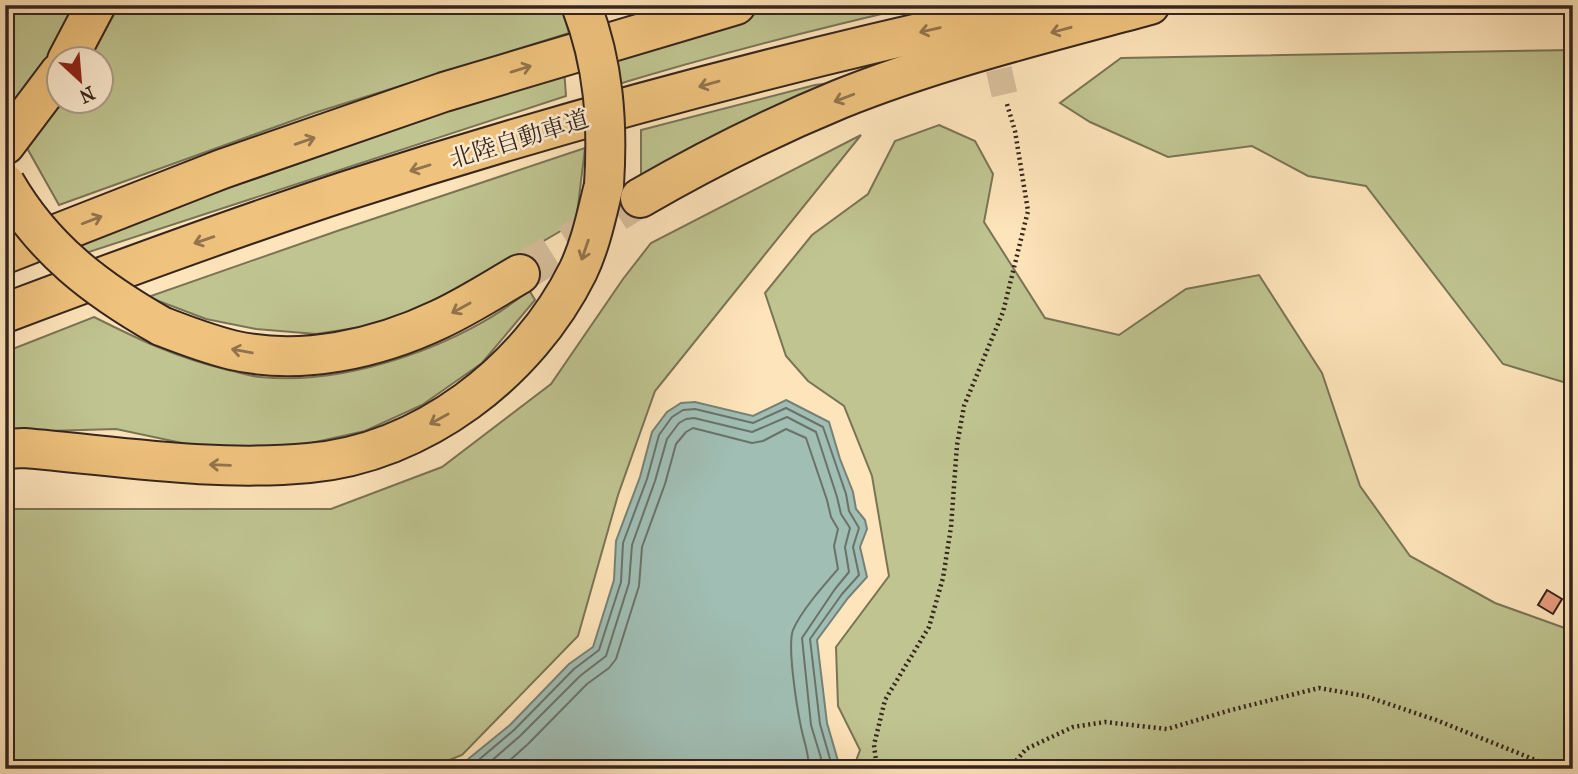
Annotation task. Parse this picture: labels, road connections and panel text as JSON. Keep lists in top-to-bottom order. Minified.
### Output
{"streets":{"highway":["北陸自動車道"]},"north":"bottom right"}
